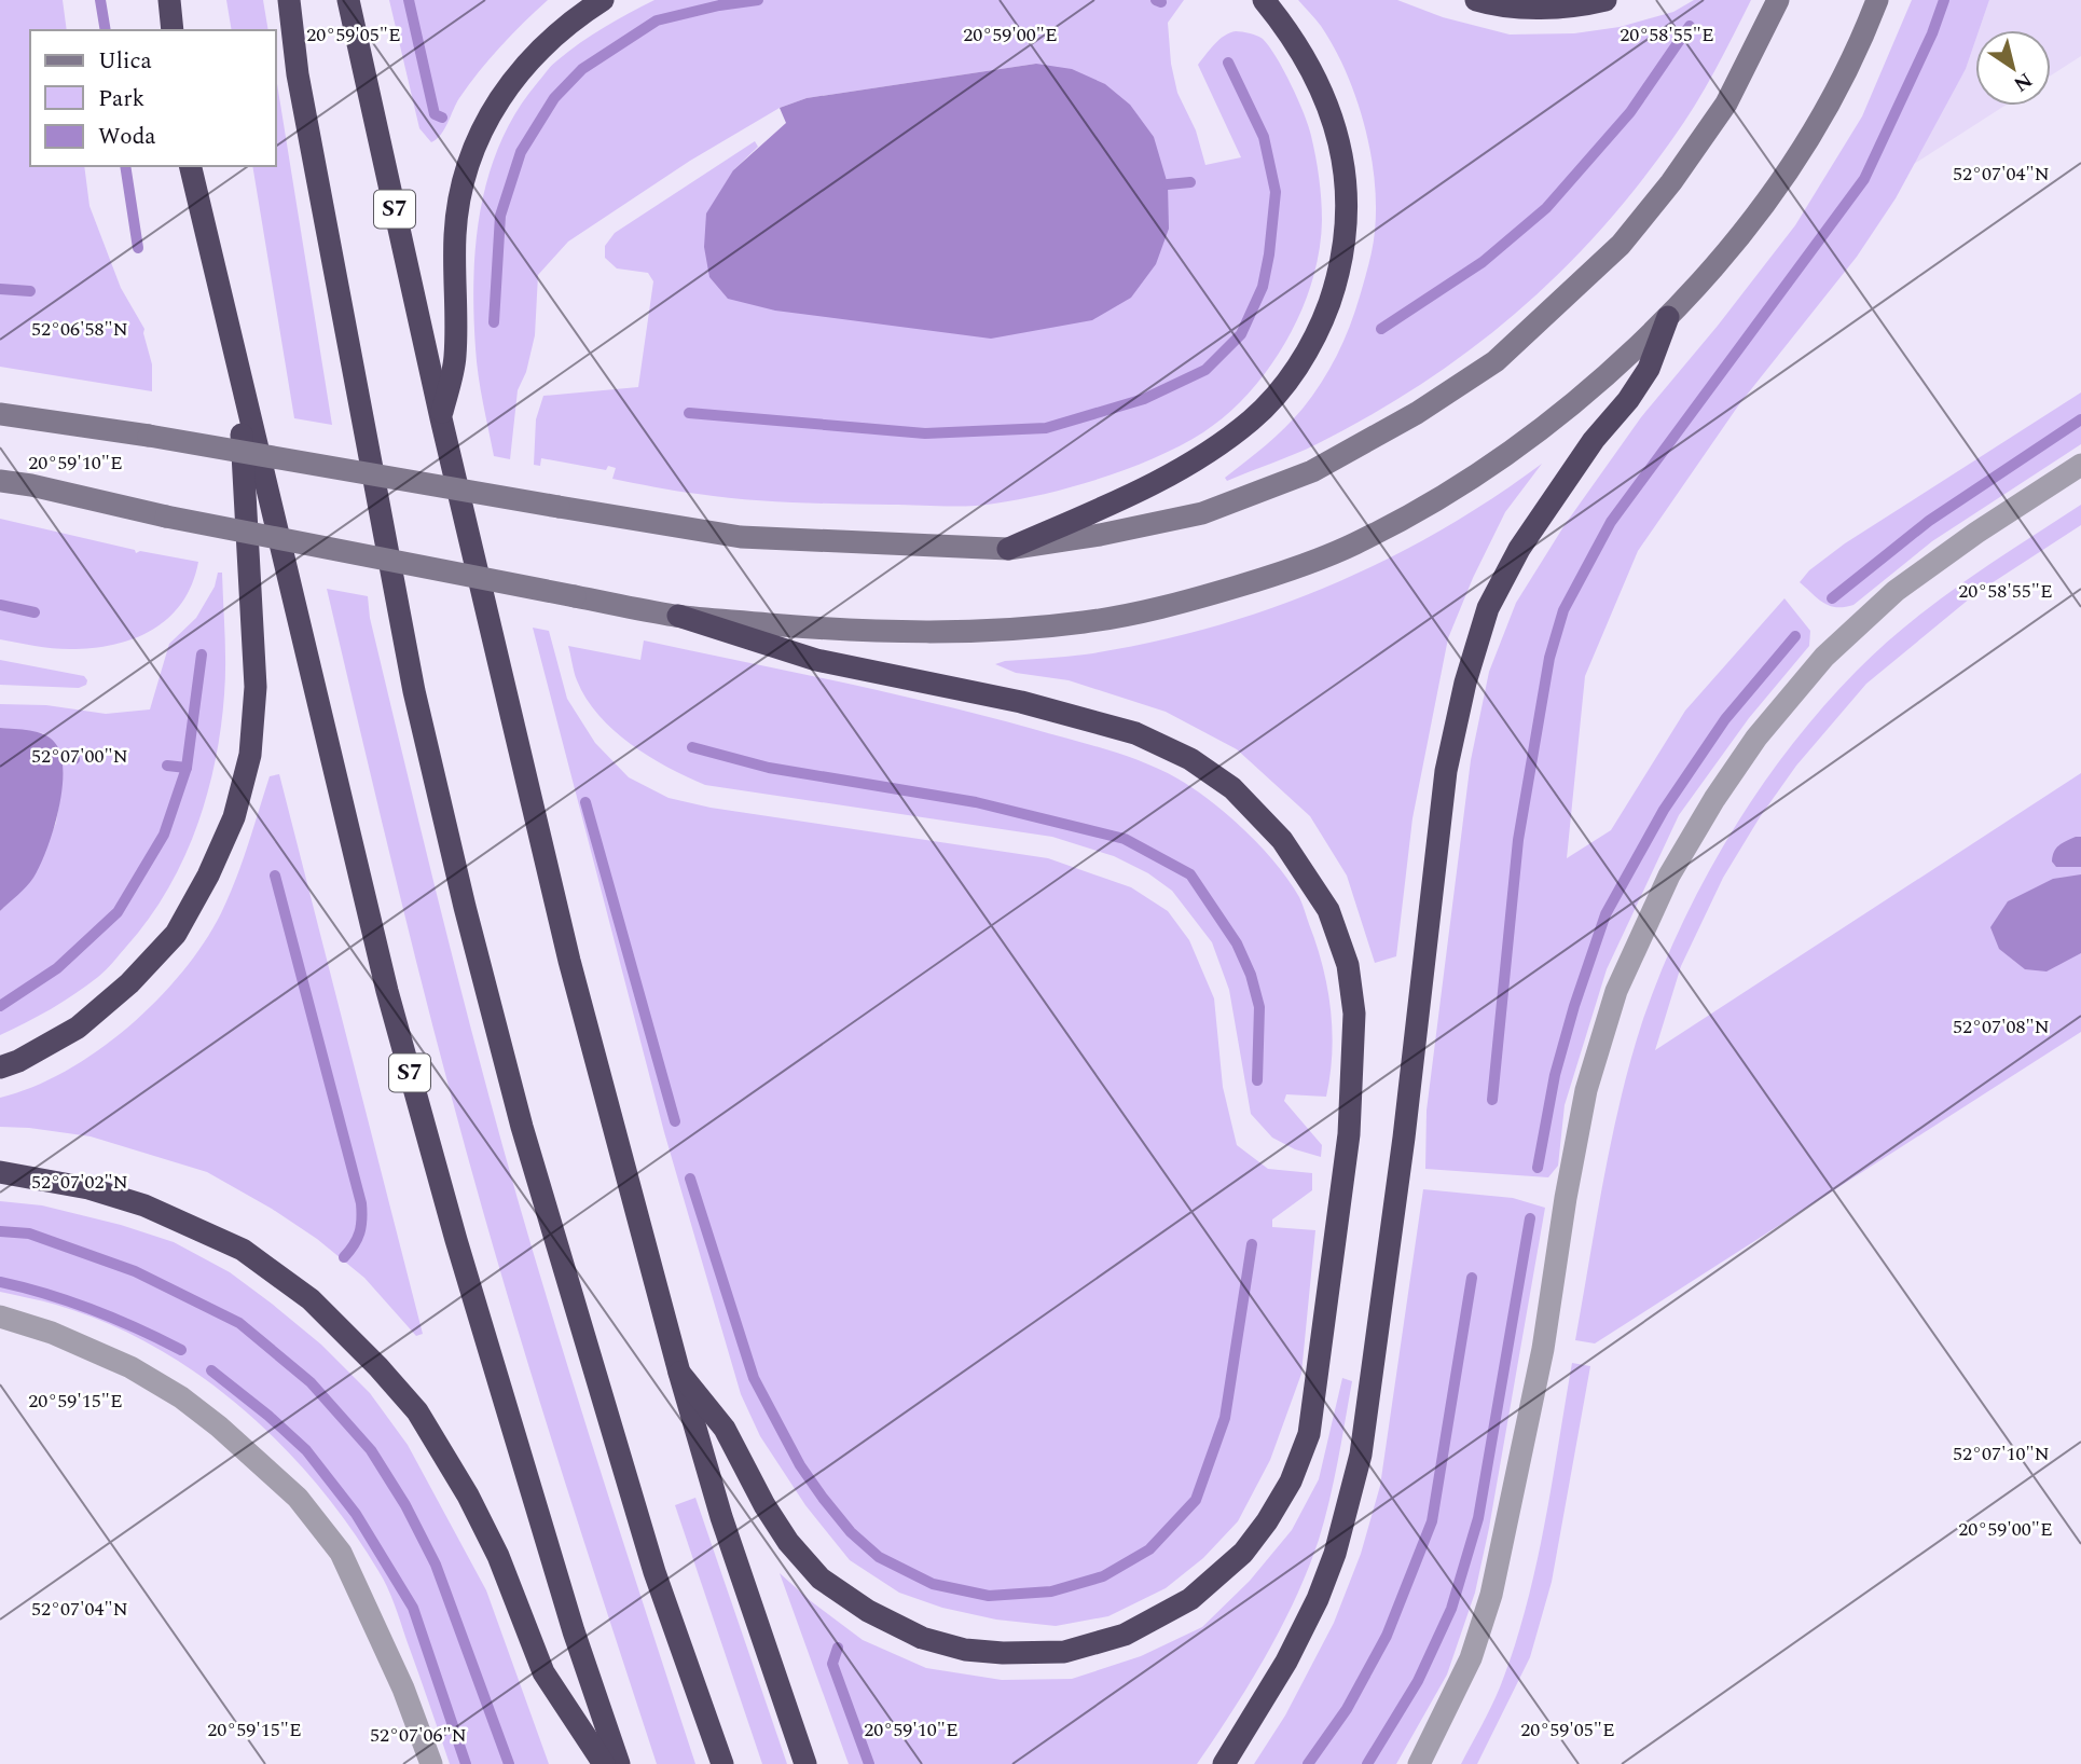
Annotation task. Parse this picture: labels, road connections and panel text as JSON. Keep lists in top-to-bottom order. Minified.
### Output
{"streets":{"highway":["S7"]},"legend":["Ulica","Park","Woda"],"north":"bottom right","coordinates":["20°59'05\"E","20°59'00\"E","20°58'55\"E","52°07'04\"N","52°06'58\"N","20°59'10\"E","52°07'00\"N","52°07'08\"N","52°07'02\"N","20°59'15\"E","52°07'10\"N","52°07'06\"N"]}
